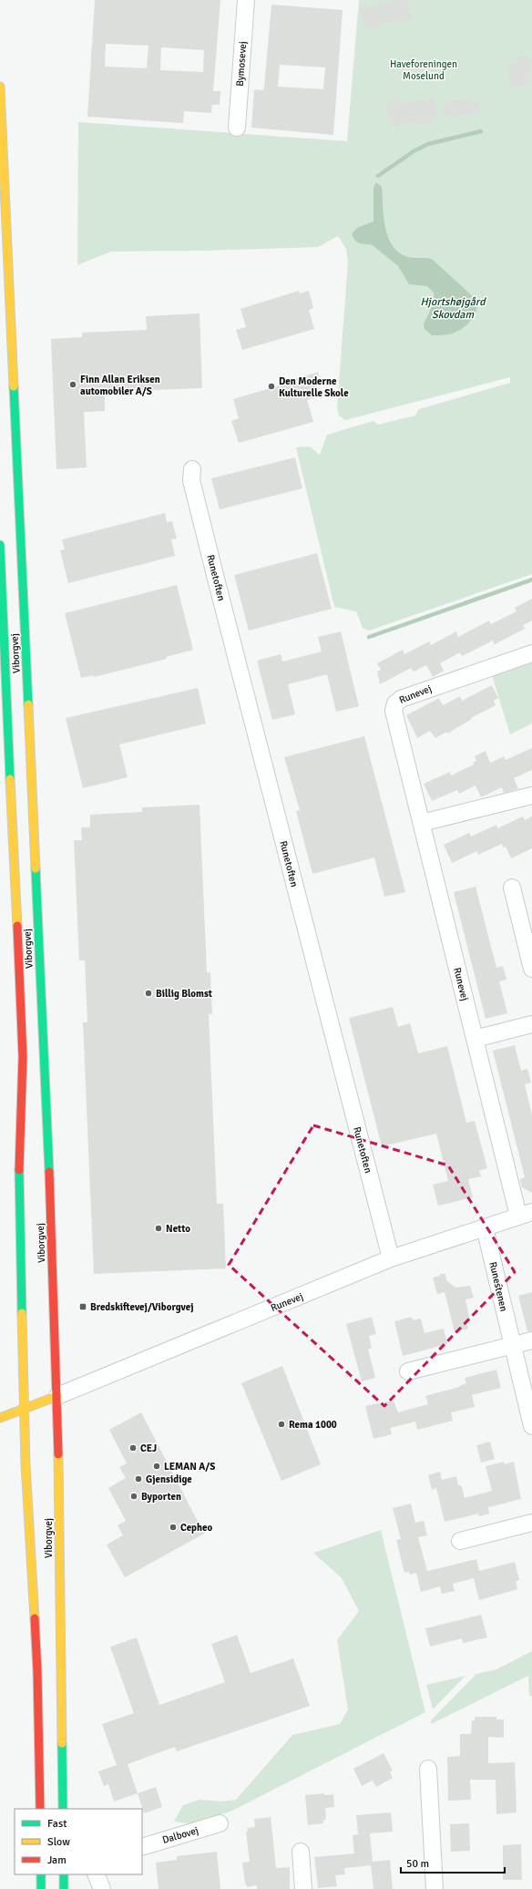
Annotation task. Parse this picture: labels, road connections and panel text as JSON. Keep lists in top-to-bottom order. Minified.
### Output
{"streets":{"main road":["Viborgvej"],"street":["Bymosevej","Runetoften","Runevej","Runestenen","Dalbovej"]},"crossings":[["Runetoften","Runevej"],["Viborgvej","Runevej"],["Runevej","Runestenen"]],"water":["Hjortshøjgård Skovdam"],"parks":["Haveforeningen Moselund"],"places":{"other":["Finn Allan Eriksen automobiler A/S","Den Moderne Kulturelle Skole","Billig Blomst","Netto","Rema 1000","CEJ","LEMAN A/S","Gjensidige","Byporten","Cepheo"],"transit":["Bredskiftevej/Viborgvej"]},"legend":["Fast","Slow","Jam"],"scale_bar":"50 m"}
